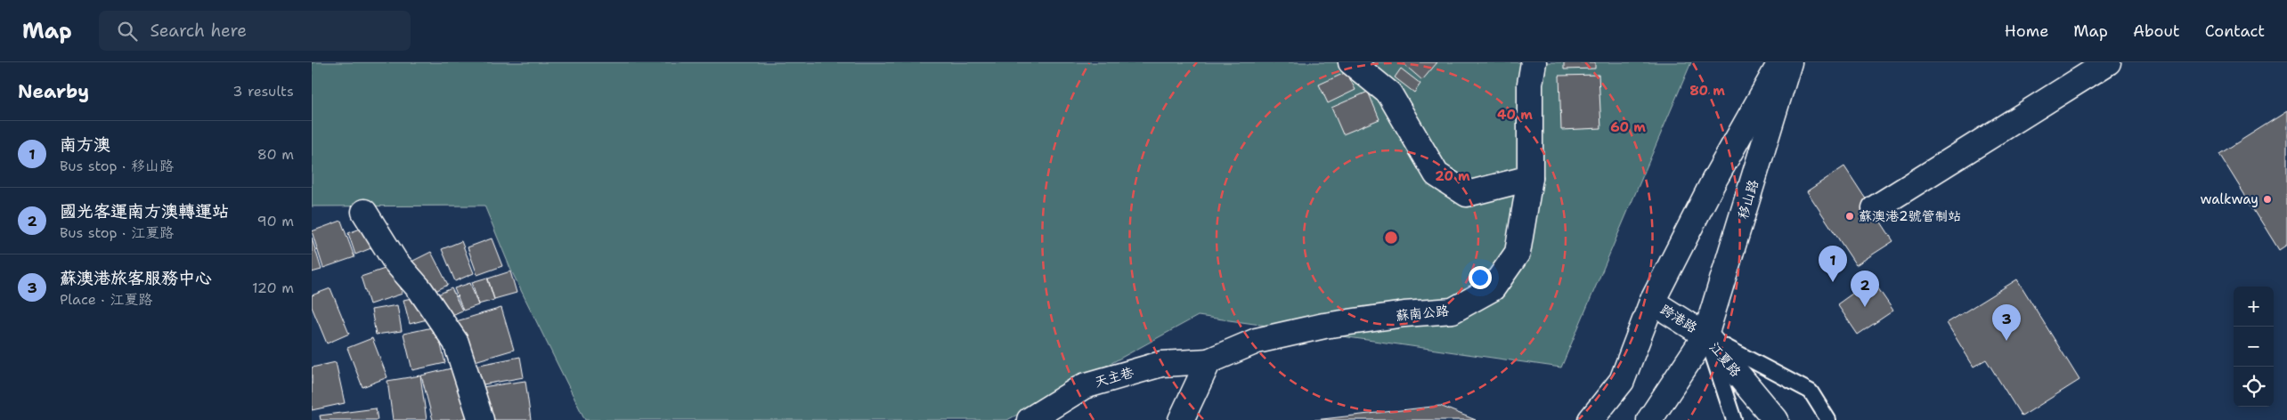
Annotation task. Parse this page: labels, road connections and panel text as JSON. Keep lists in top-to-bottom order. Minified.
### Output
{"streets":{"street":["移山路","蘇南公路","跨港路","江夏路","天主巷"]},"crossings":[["移山路","跨港路"],["移山路","江夏路"],["蘇南公路","天主巷"],["跨港路","江夏路"]],"places":["walkway","蘇澳港2號管制站"],"page":{"header":"Map","search":"Search here","nav":["Home","Map","About","Contact"],"heading":["Nearby","3 results"],"list":[{"mark":"1","name":"南方澳","note":"Bus stop · 移山路","value":"80 m"},{"mark":"2","name":"國光客運南方澳轉運站","note":"Bus stop · 江夏路","value":"90 m"},{"mark":"3","name":"蘇澳港旅客服務中心","note":"Place · 江夏路","value":"120 m"}],"pins":["1","2","3"],"map_buttons":["+","−"]},"rings":["80 m","40 m","60 m","20 m"]}
